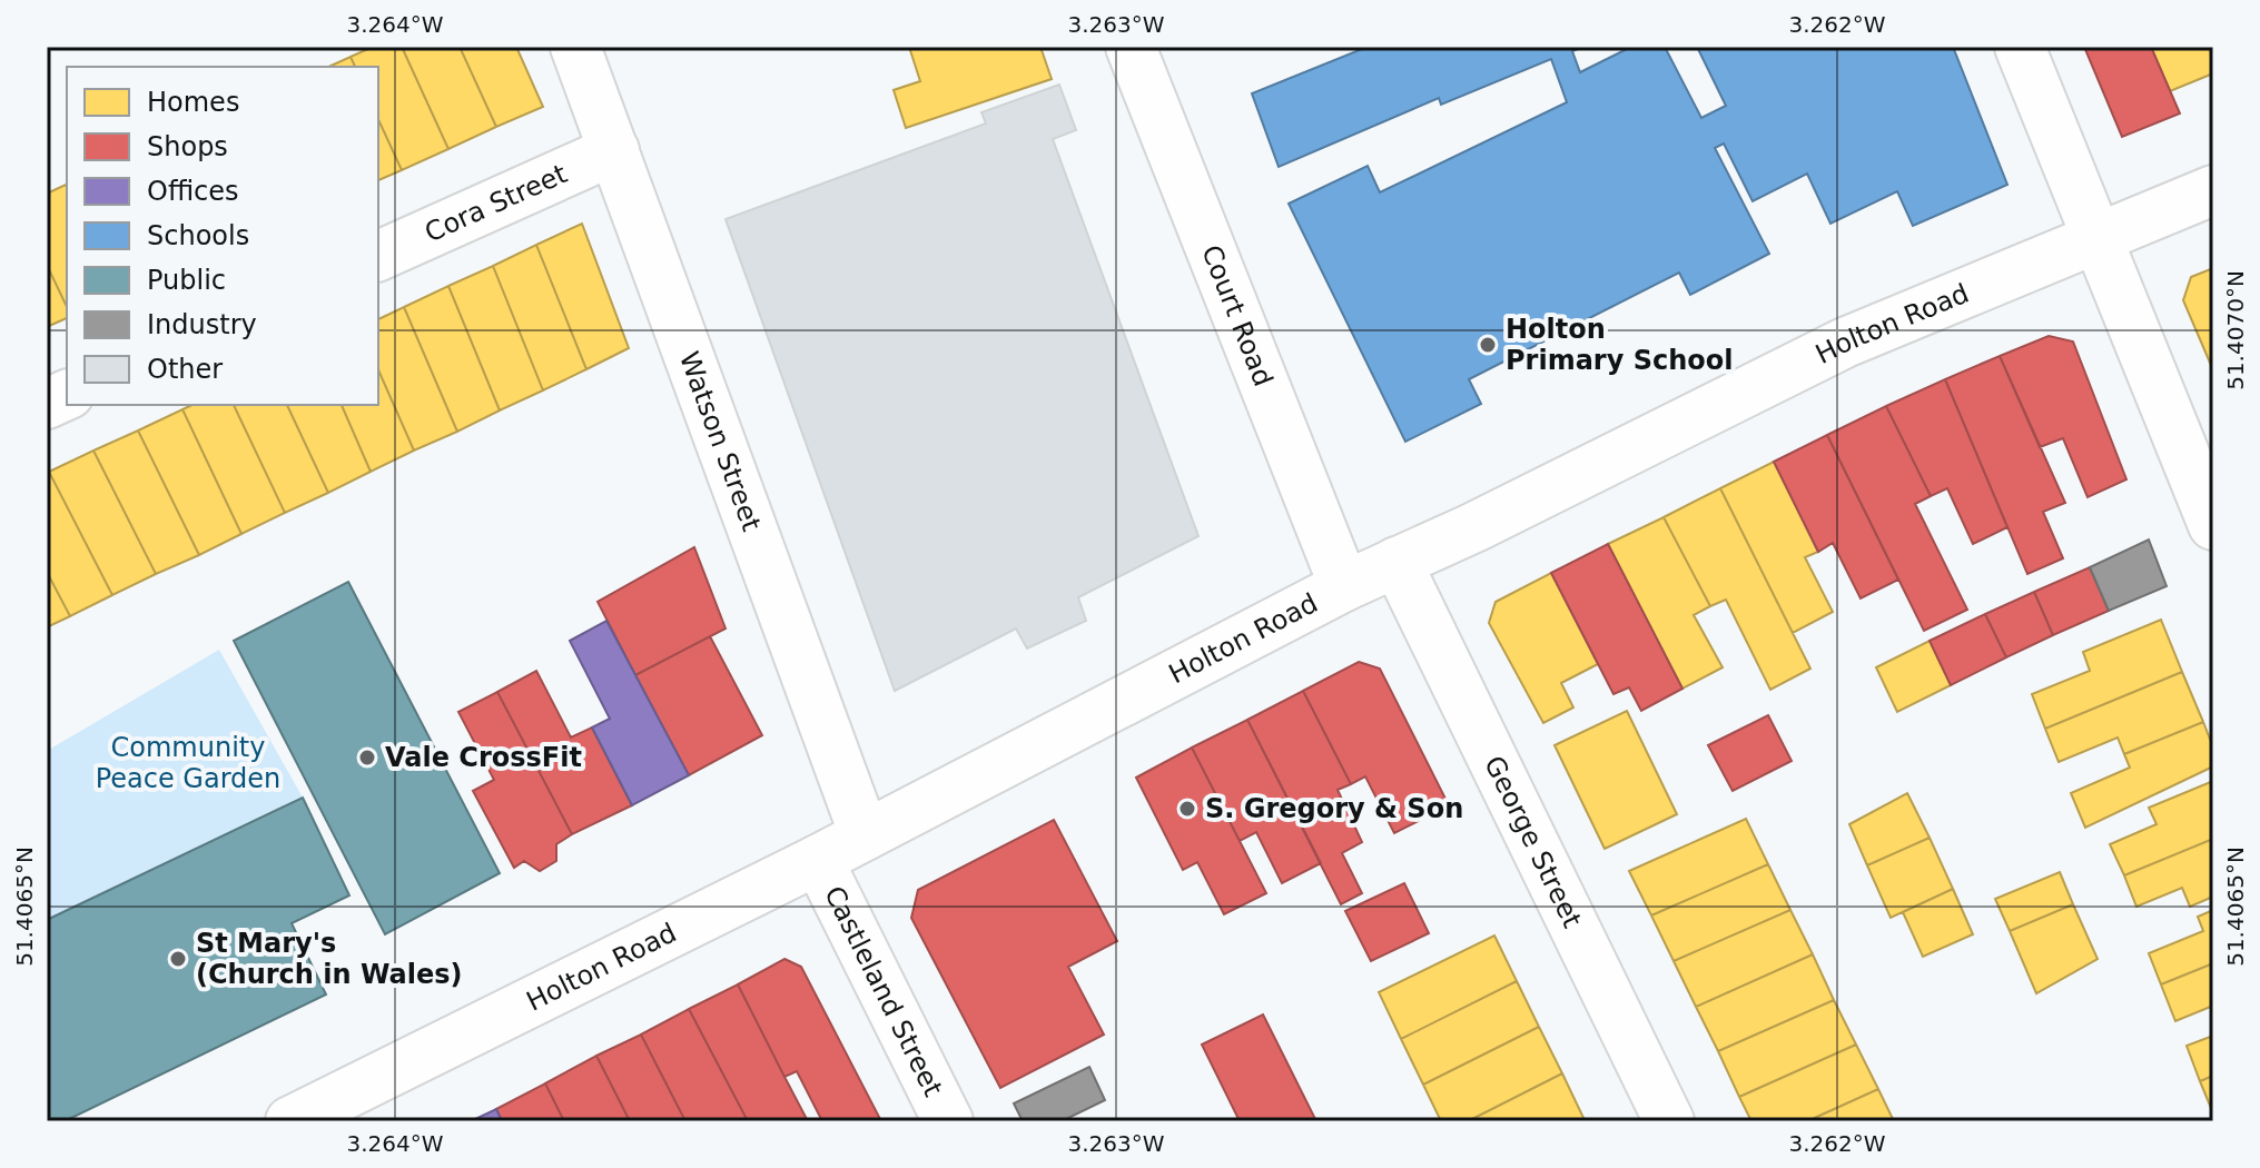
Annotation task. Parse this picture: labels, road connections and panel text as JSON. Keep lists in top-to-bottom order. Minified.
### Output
{"streets":{"street":["Cora Street","Court Road","Holton Road","Watson Street","George Street","Castleland Street"]},"crossings":[["Cora Street","Watson Street"],["Court Road","Holton Road"],["Holton Road","Watson Street"],["Holton Road","George Street"],["Holton Road","Castleland Street"]],"parks":["Community Peace Garden"],"places":["Holton Primary School","Vale CrossFit","S. Gregory & Son","St Mary's (Church in Wales)"],"legend":["Homes","Shops","Offices","Schools","Public","Industry","Other"],"coordinates":["3.264°W","3.263°W","3.262°W","51.4070°N","51.4065°N"]}
